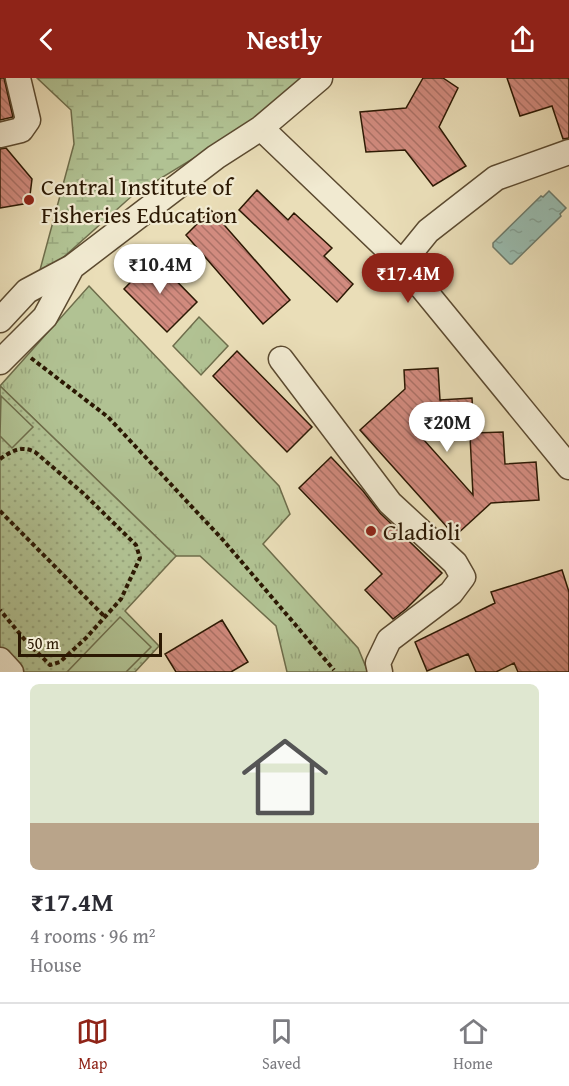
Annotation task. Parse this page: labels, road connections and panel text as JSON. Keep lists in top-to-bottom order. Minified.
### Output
{"places":["Central Institute of Fisheries Education","Gladioli"],"scale_bar":"50 m","page":{"header":"Nestly","price":["₹10.4M","₹17.4M","₹20M"],"scale":"50 m","list":[{"name":"₹17.4M","note":"4 rooms · 96 m² · House"}],"tabs":["Map","Saved","Home"]}}
